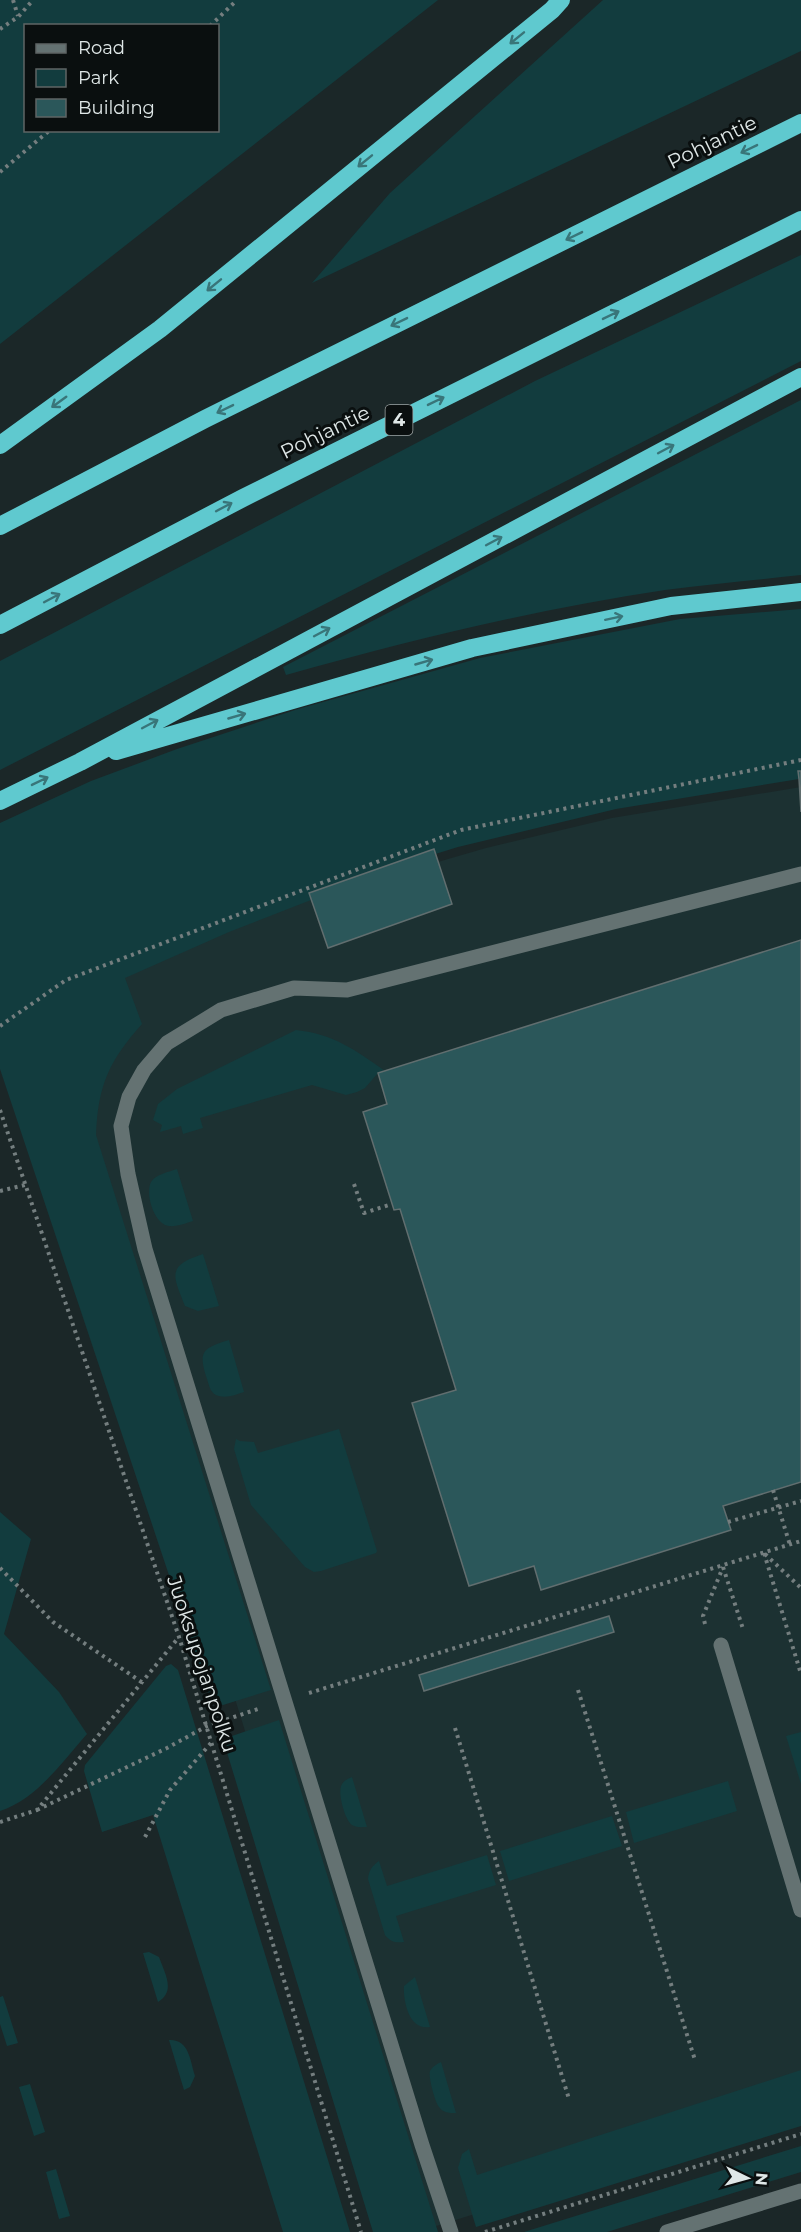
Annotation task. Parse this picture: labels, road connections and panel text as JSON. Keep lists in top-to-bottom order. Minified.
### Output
{"streets":{"highway":["Pohjantie","4"],"path":["Juoksupojanpolku"]},"legend":["Road","Park","Building"],"north":"right"}
